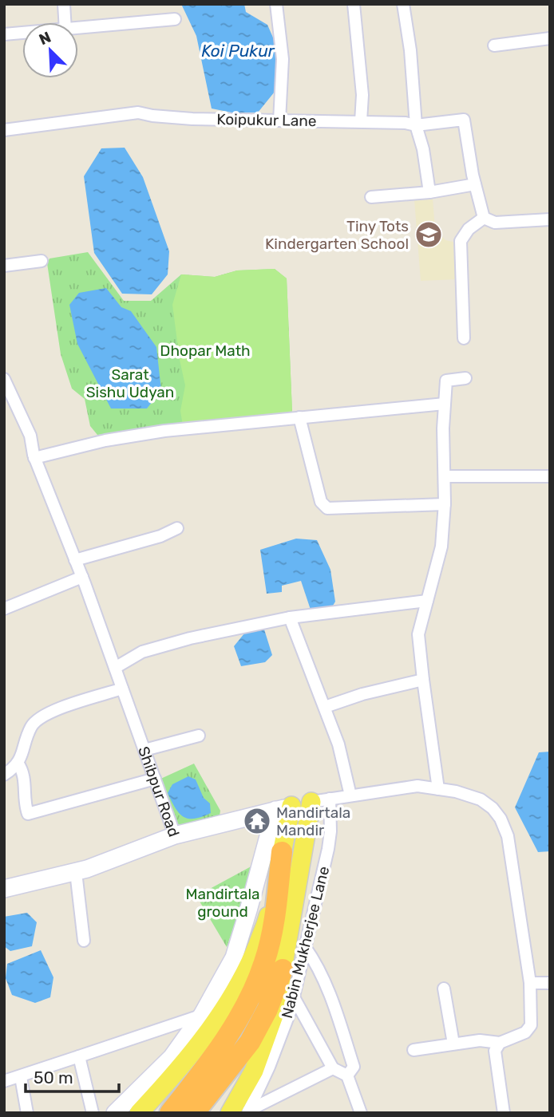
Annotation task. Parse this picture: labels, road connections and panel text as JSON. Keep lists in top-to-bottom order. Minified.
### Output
{"streets":{"street":["Koipukur Lane","Shibpur Road","Nabin Mukherjee Lane"]},"crossings":[["Shibpur Road","Nabin Mukherjee Lane"]],"water":["Koi Pukur"],"parks":["Dhopar Math","Sarat Sishu Udyan","Mandirtala ground"],"places":{"school or university":["Tiny Tots Kindergarten School"],"temple":["Mandirtala Mandir"]},"scale_bar":"50 m","north":"top left"}
